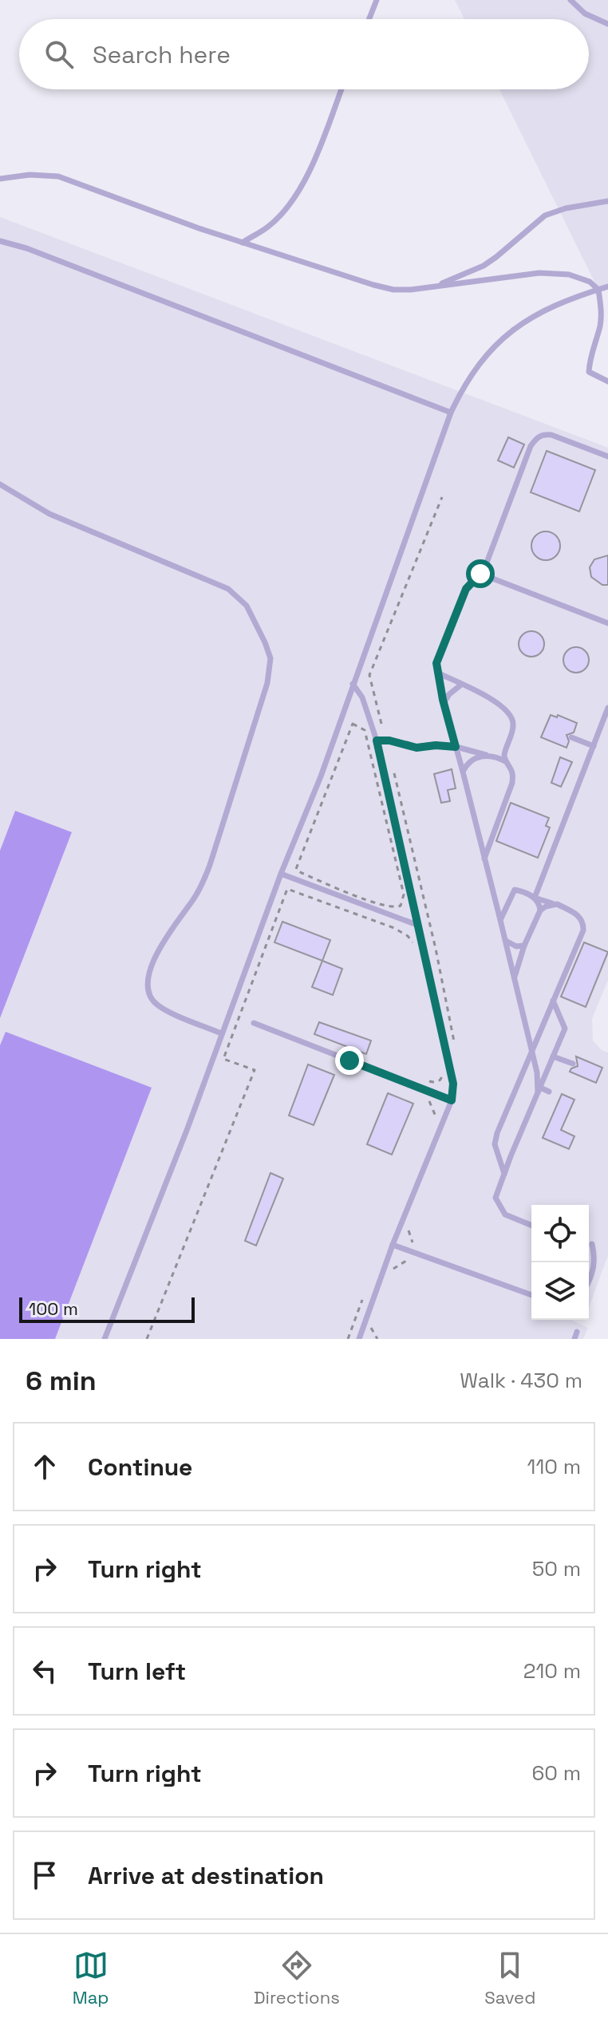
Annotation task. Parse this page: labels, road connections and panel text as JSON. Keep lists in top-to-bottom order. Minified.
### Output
{"scale_bar":"100 m","page":{"search":"Search here","scale":"100 m","heading":["6 min","Walk · 430 m"],"list":[["Continue","110 m"],["Turn right","50 m"],["Turn left","210 m"],["Turn right","60 m"],"Arrive at destination"],"nav":["Map","Directions","Saved"]}}
